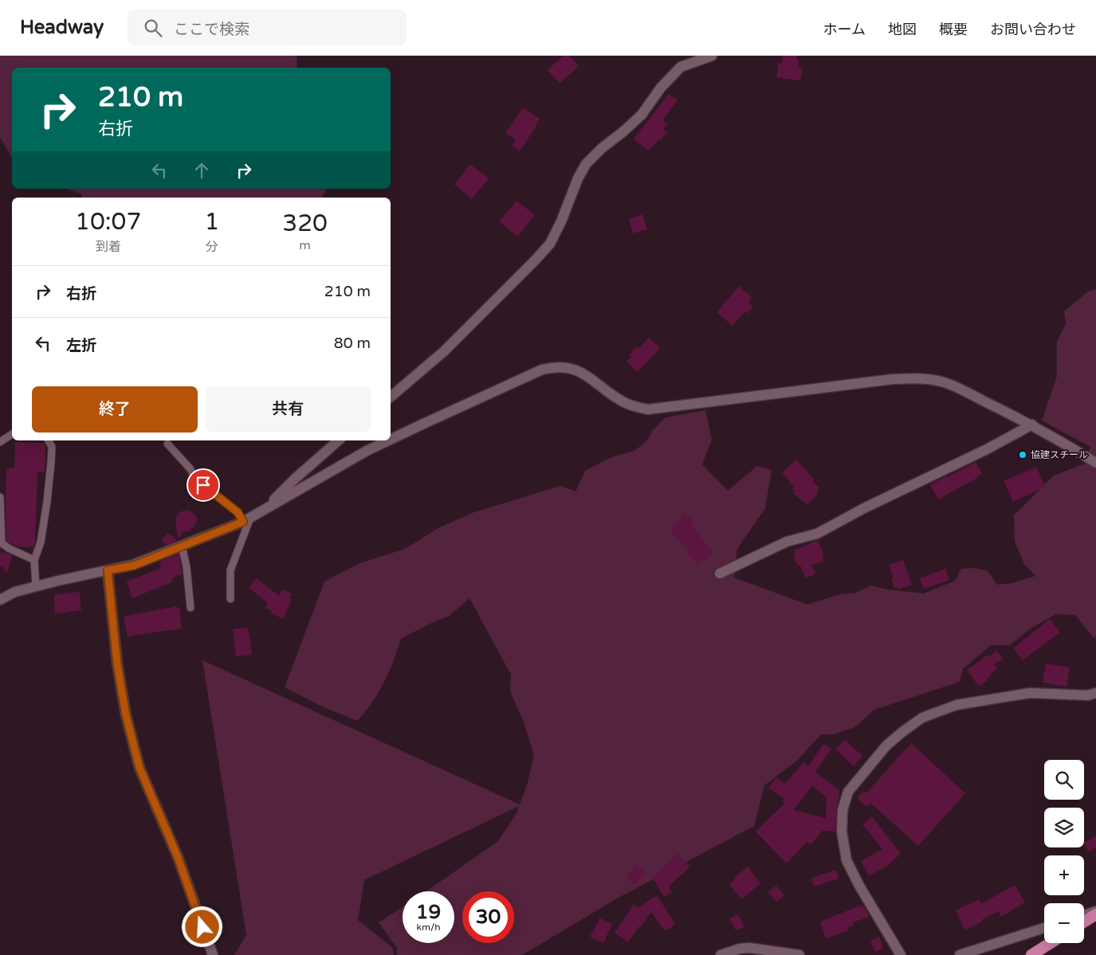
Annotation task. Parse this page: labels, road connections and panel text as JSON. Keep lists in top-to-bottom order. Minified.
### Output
{"places":["協建スチール"],"page":{"header":"Headway","search":"ここで検索","nav":["ホーム","地図","概要","お問い合わせ"],"turn":["210 m","右折"],"eta":["10:07","到着","1","分","320","m"],"list":[{"name":"右折","value":"210 m"},{"name":"左折","value":"80 m"}],"buttons":["終了","共有"],"map_buttons":["+","−"],"speed":"19 km/h","limit":"30"}}
